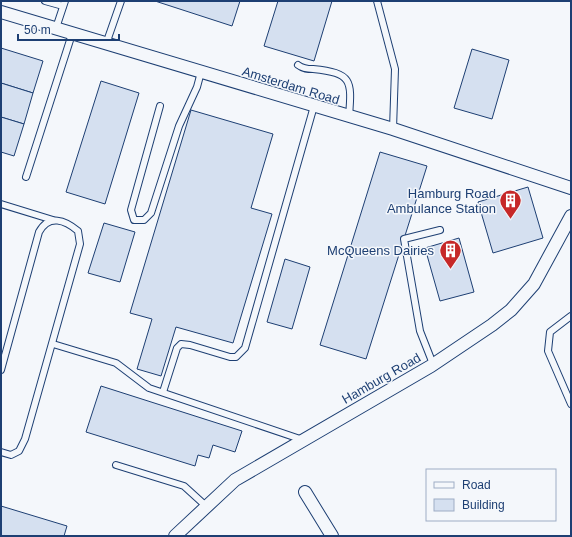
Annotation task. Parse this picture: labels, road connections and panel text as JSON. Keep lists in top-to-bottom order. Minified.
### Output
{"streets":{"street":["Amsterdam Road","Hamburg Road"]},"places":{"building":["Hamburg Road Ambulance Station","McQueens Dairies"]},"legend":["Road","Building"],"scale_bar":"50 m"}
